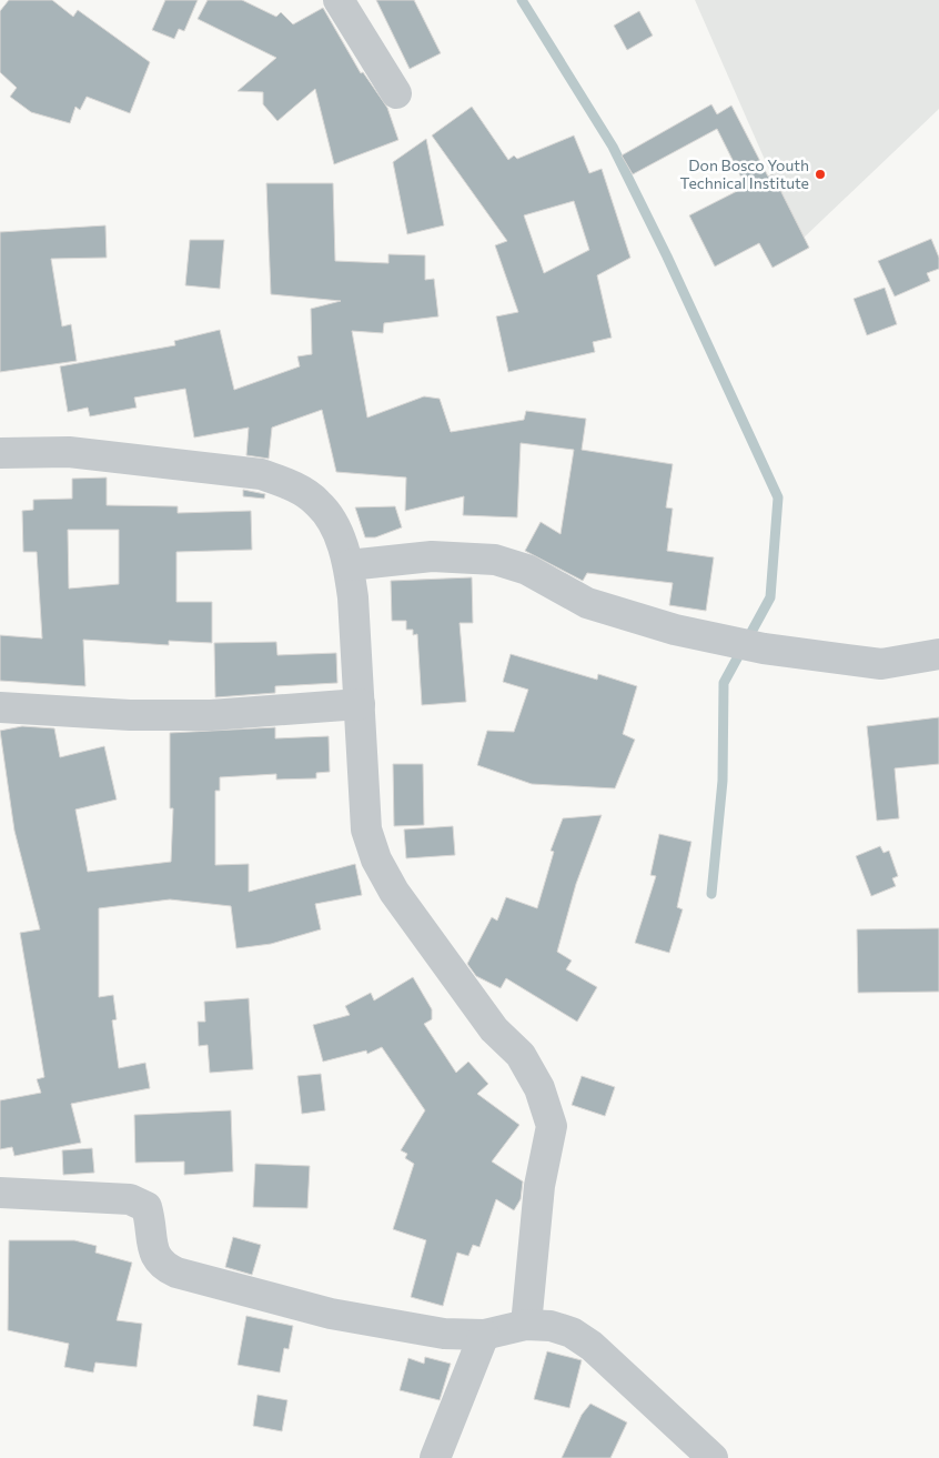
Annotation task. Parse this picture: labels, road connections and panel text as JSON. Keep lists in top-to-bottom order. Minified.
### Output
{"places":["Don Bosco Youth Technical Institute"]}
